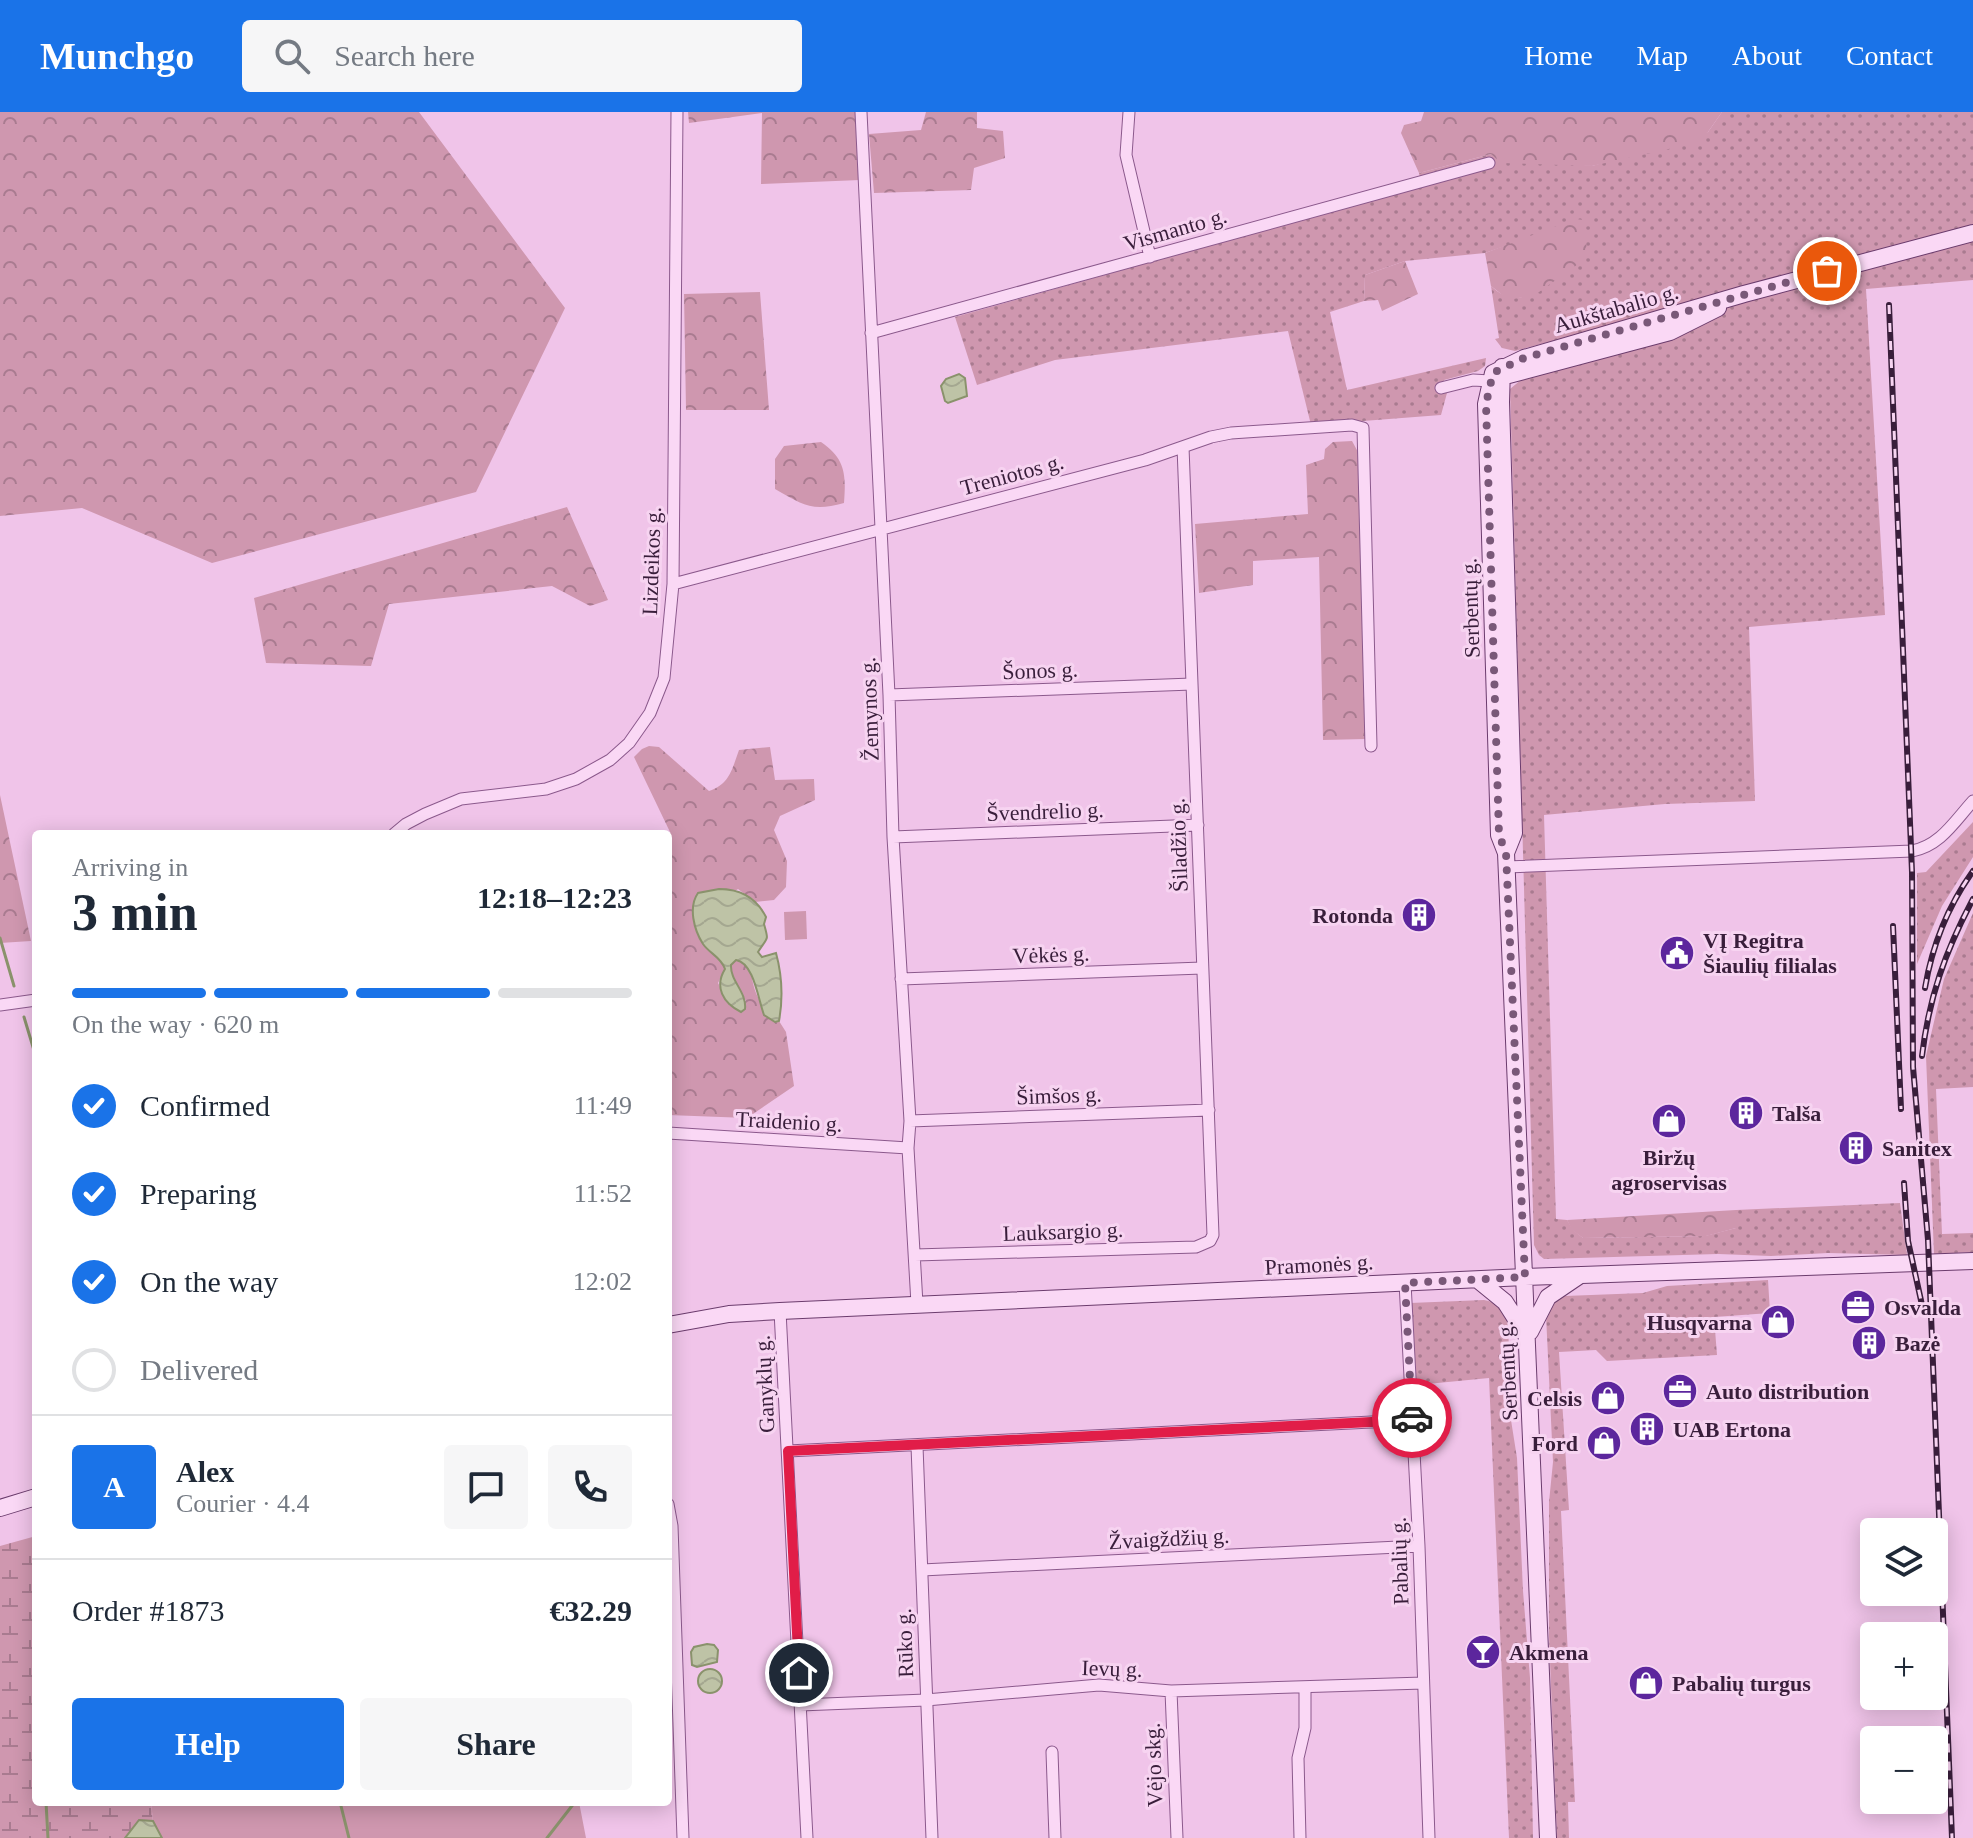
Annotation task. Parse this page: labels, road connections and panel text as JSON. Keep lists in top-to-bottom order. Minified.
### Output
{"streets":{"main road":["Aukštabalio g.","Serbentų g.","Pramonės g."],"street":["Vismanto g.","Treniotos g.","Lizdeikos g.","Šonos g.","Žemynos g.","Švendrelio g.","Šiladžio g.","Vėkės g.","Šimšos g.","Traidenio g.","Lauksargio g.","Ganyklų g.","Žvaigždžių g.","Pabalių g.","Rūko g.","Ievų g.","Vėjo skg."]},"crossings":[["Vismanto g.","Žemynos g."],["Aukštabalio g.","Serbentų g."],["Treniotos g.","Lizdeikos g."],["Treniotos g.","Žemynos g."],["Treniotos g.","Šiladžio g."],["Serbentų g.","Pramonės g."],["Šonos g.","Žemynos g."],["Šonos g.","Šiladžio g."],["Žemynos g.","Švendrelio g."],["Žemynos g.","Vėkės g."],["Žemynos g.","Šimšos g."],["Žemynos g.","Traidenio g."],["Žemynos g.","Lauksargio g."],["Žemynos g.","Pramonės g."],["Švendrelio g.","Šiladžio g."],["Šiladžio g.","Vėkės g."],["Šiladžio g.","Šimšos g."],["Šiladžio g.","Lauksargio g."],["Pramonės g.","Ganyklų g."],["Pramonės g.","Pabalių g."],["Ganyklų g.","Ievų g."],["Žvaigždžių g.","Pabalių g."],["Žvaigždžių g.","Rūko g."],["Pabalių g.","Ievų g."],["Rūko g.","Ievų g."],["Ievų g.","Vėjo skg."]],"places":{"building":["Rotonda","Talša","Sanitex","Bazė","UAB Ertona"],"public building":["VĮ Regitra Šiaulių filialas"],"shop":["Biržų agroservisas","Husqvarna","Celsis","Ford","Pabalių turgus"],"office":["Osvalda","Auto distribution"],"bar":["Akmena"]},"page":{"header":"Munchgo","search":"Search here","nav":["Home","Map","About","Contact"],"heading":["3 min","Arriving in","12:18–12:23"],"panel":["Alex","Courier · 4.4","Order #1873","€32.29"],"bar":"On the way · 620 m","list":[["Confirmed","11:49"],["Preparing","11:52"],["On the way","12:02"],"Delivered"],"round":"A","map_buttons":["+","−"],"buttons":["Help","Share"]}}
